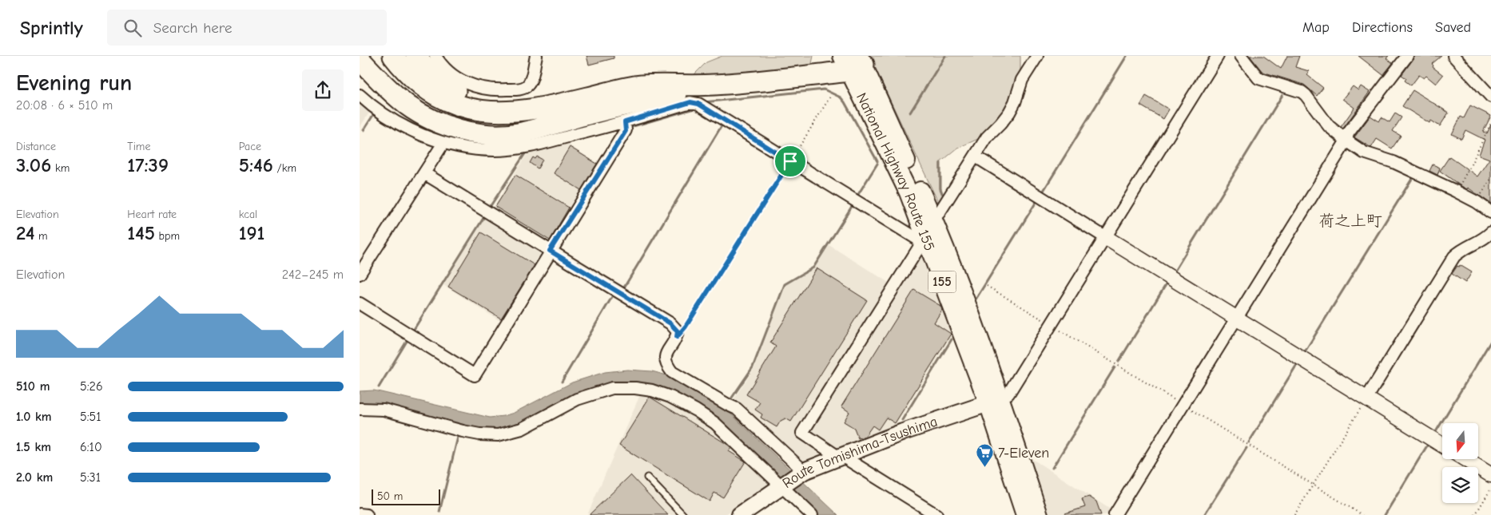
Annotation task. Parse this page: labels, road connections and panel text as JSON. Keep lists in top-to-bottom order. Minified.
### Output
{"streets":{"highway":["National Highway Route 155","155"],"main road":["Route Tomishima-Tsushima"]},"crossings":[["National Highway Route 155","Route Tomishima-Tsushima"]],"districts":["荷之上町"],"places":{"supermarket":["7-Eleven"]},"scale_bar":"50 m","north":"bottom","page":{"header":"Sprintly","search":"Search here","nav":["Map","Directions","Saved"],"heading":["Evening run","20:08 · 6 × 510 m"],"stats":[["Distance","3.06 km"],["Time","17:39"],["Pace","5:46 /km"],["Elevation","24 m"],["Heart rate","145 bpm"],["kcal","191"]],"chart":["Elevation","242–245 m"],"list":[{"name":"510 m","note":"5:26"},{"name":"1.0 km","note":"5:51"},{"name":"1.5 km","note":"6:10"},{"name":"2.0 km","note":"5:31"}],"scale":"50 m"}}
